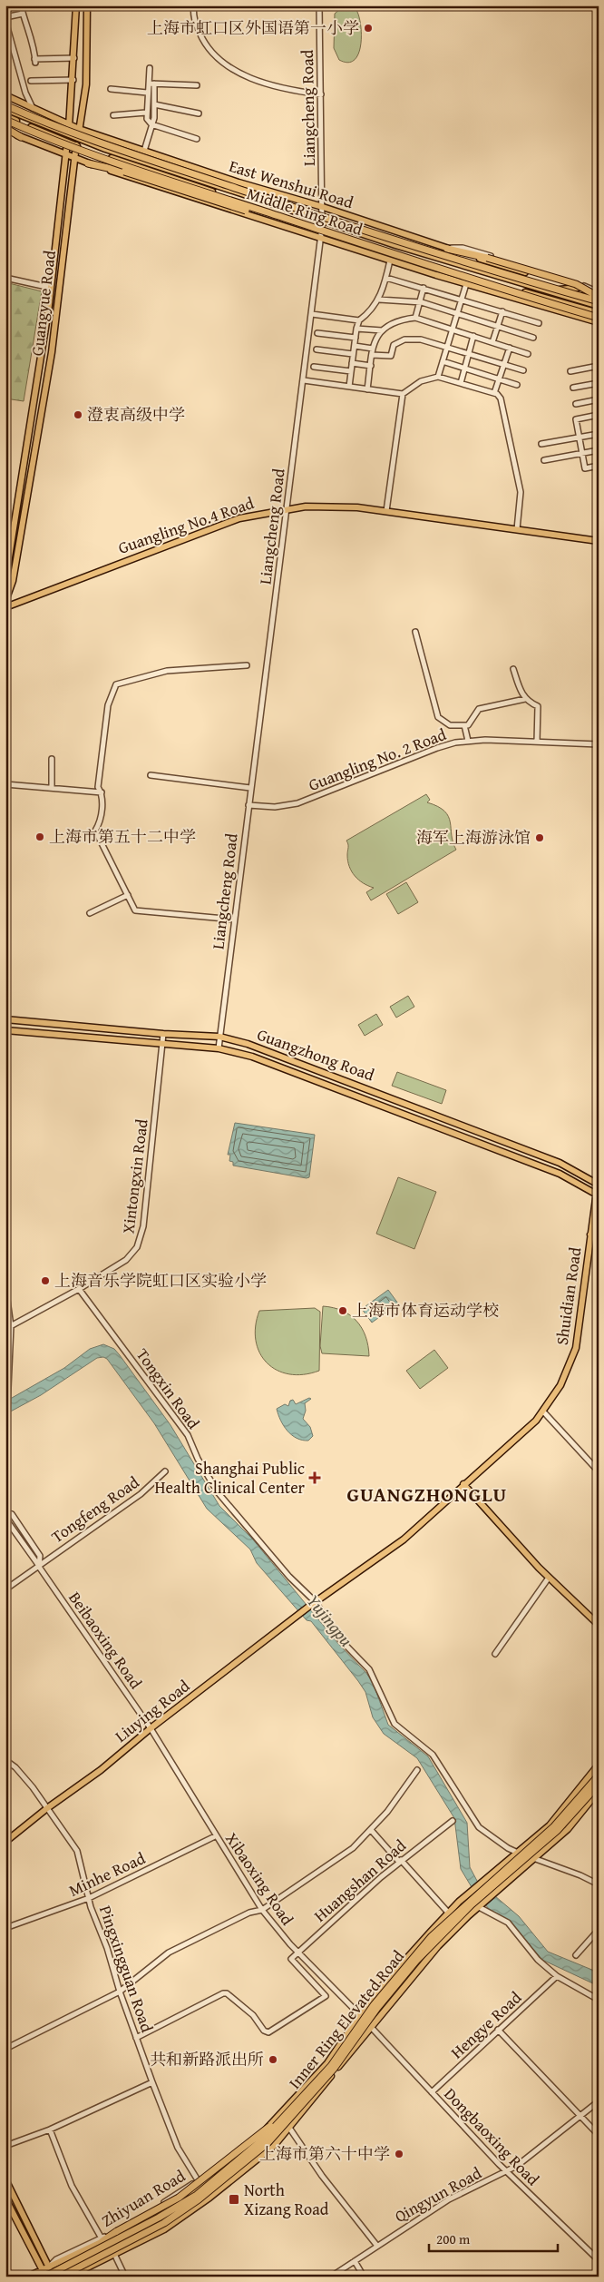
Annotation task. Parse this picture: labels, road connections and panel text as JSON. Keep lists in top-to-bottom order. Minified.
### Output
{"streets":{"highway":["Middle Ring Road","Inner Ring Elevated Road"],"main road":["East Wenshui Road","Guangyue Road","Guangling No.4 Road","Guangzhong Road","Shuidian Road","Liuying Road"],"street":["Liangcheng Road","Guangling No. 2 Road","Xintongxin Road","Tongxin Road","Tongfeng Road","Beibaoxing Road","Minhe Road","Xibaoxing Road","Huangshan Road","Pingxingguan Road","Hengye Road","Dongbaoxing Road","Qingyun Road","Zhiyuan Road"]},"crossings":[["Liangcheng Road","East Wenshui Road"],["Liangcheng Road","Guangling No.4 Road"],["Liangcheng Road","Guangling No. 2 Road"],["Liangcheng Road","Guangzhong Road"],["East Wenshui Road","Guangyue Road"],["Guangzhong Road","Xintongxin Road"],["Guangzhong Road","Shuidian Road"],["Xintongxin Road","Tongxin Road"],["Shuidian Road","Tongxin Road"],["Shuidian Road","Liuying Road"],["Tongxin Road","Liuying Road"],["Tongfeng Road","Beibaoxing Road"],["Beibaoxing Road","Liuying Road"],["Beibaoxing Road","Xibaoxing Road"],["Liuying Road","Xibaoxing Road"],["Liuying Road","Pingxingguan Road"],["Minhe Road","Xibaoxing Road"],["Minhe Road","Pingxingguan Road"],["Xibaoxing Road","Huangshan Road"],["Xibaoxing Road","Dongbaoxing Road"],["Hengye Road","Dongbaoxing Road"],["Dongbaoxing Road","Qingyun Road"]],"districts":["GUANGZHONGLU"],"water":["Yujingpu"],"places":{"other":["上海市虹口区外国语第一小学","澄衷高级中学","上海市第五十二中学","海军上海游泳馆","上海音乐学院虹口区实验小学","上海市体育运动学校","共和新路派出所","上海市第六十中学"],"health":["Shanghai Public Health Clinical Center"],"transit":["North Xizang Road"]},"scale_bar":"200 m"}
